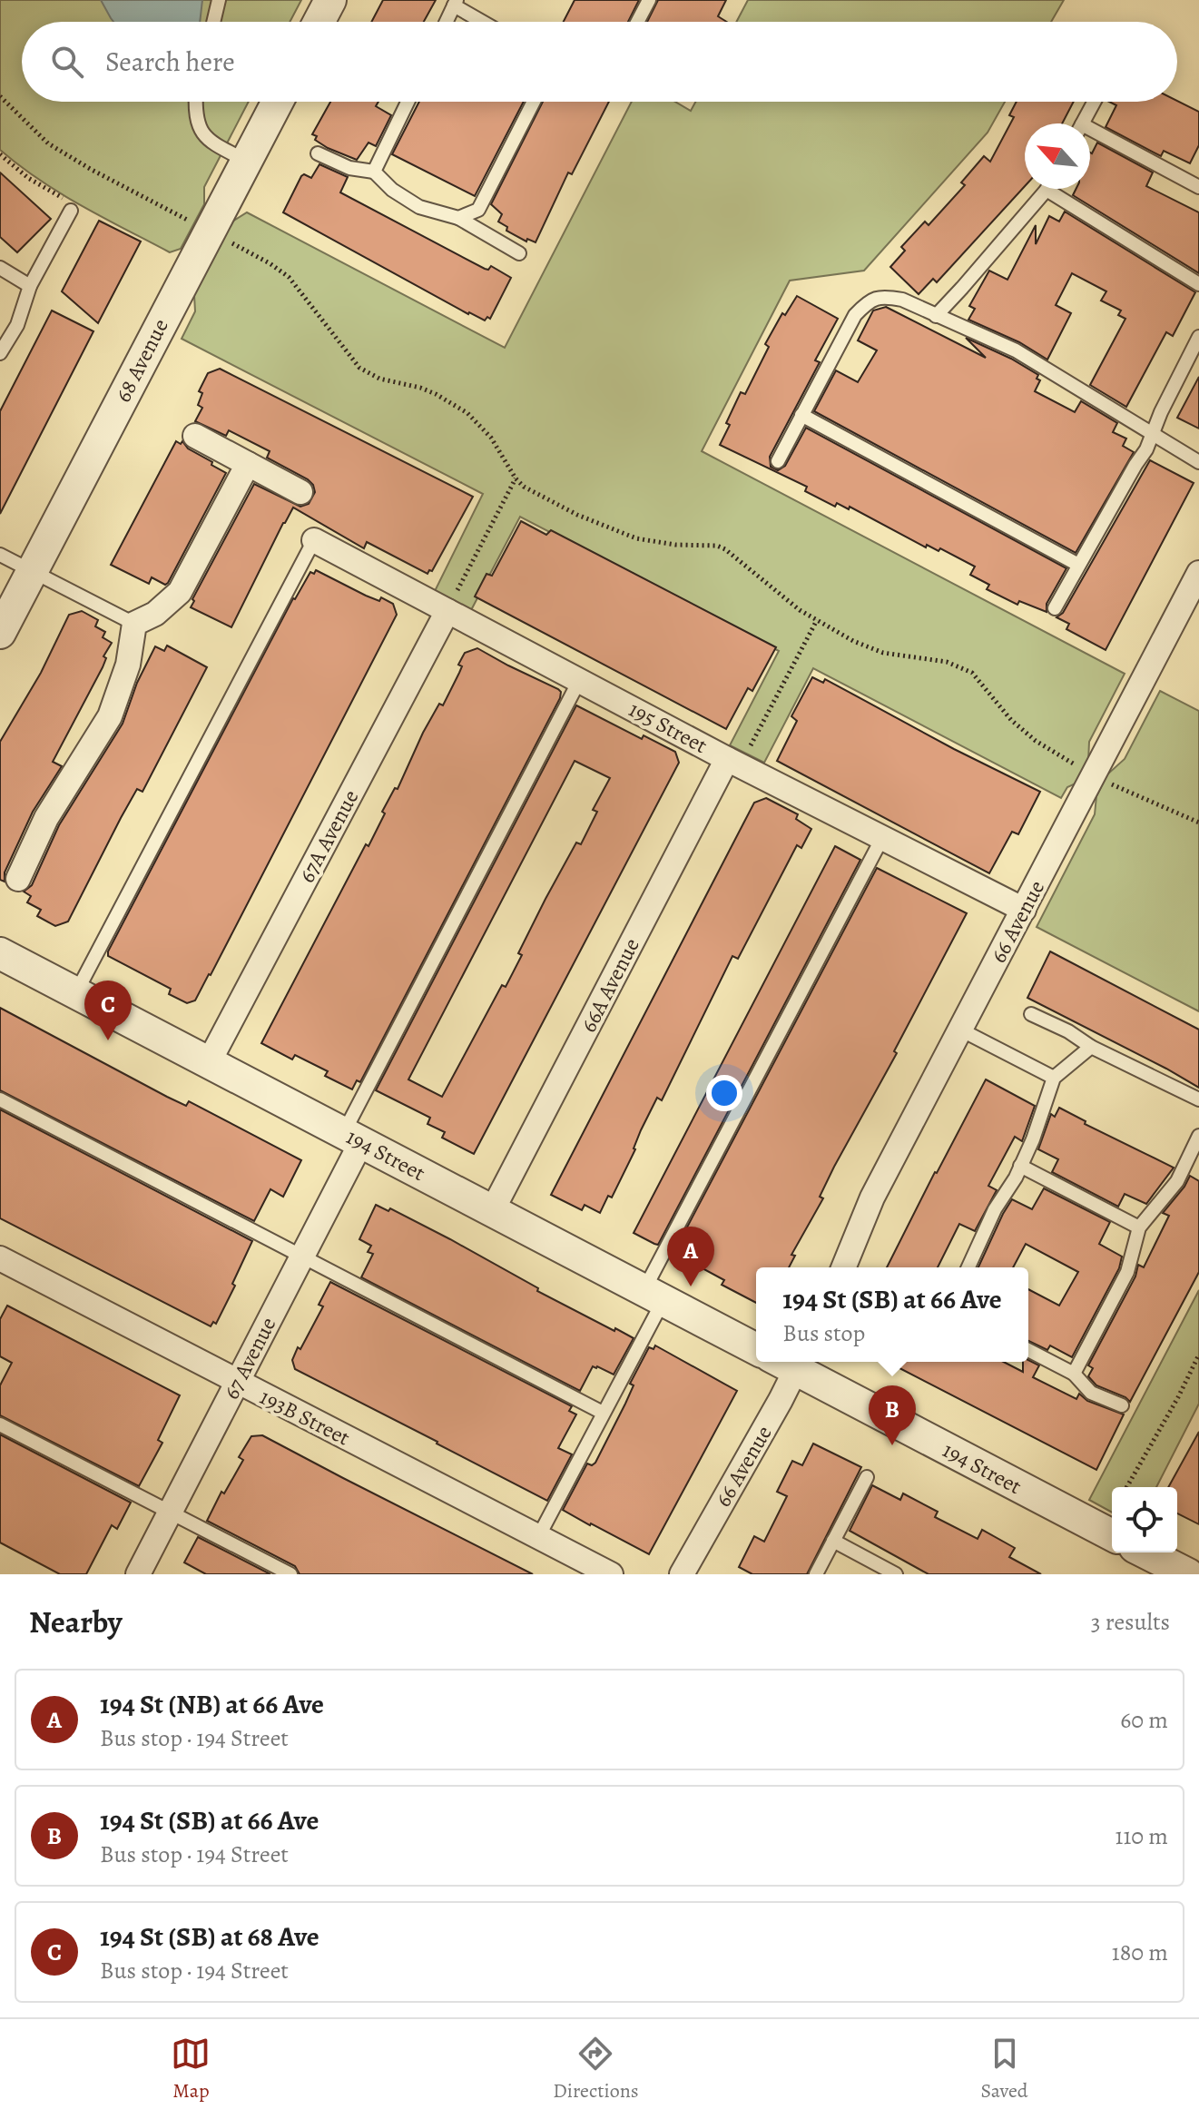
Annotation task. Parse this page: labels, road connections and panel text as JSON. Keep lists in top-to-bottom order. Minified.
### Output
{"streets":{"street":["68 Avenue","195 Street","67A Avenue","66 Avenue","66A Avenue","194 Street","67 Avenue","193B Street"]},"crossings":[["195 Street","67A Avenue"],["195 Street","66 Avenue"],["195 Street","66A Avenue"],["67A Avenue","194 Street"],["66A Avenue","194 Street"],["194 Street","67 Avenue"],["67 Avenue","193B Street"]],"north":"top left","page":{"search":"Search here","pins":["C","A","B"],"popup":["194 St (SB) at 66 Ave","Bus stop"],"heading":["Nearby","3 results"],"list":[{"mark":"A","name":"194 St (NB) at 66 Ave","note":"Bus stop · 194 Street","value":"60 m"},{"mark":"B","name":"194 St (SB) at 66 Ave","note":"Bus stop · 194 Street","value":"110 m"},{"mark":"C","name":"194 St (SB) at 68 Ave","note":"Bus stop · 194 Street","value":"180 m"}],"nav":["Map","Directions","Saved"]}}
